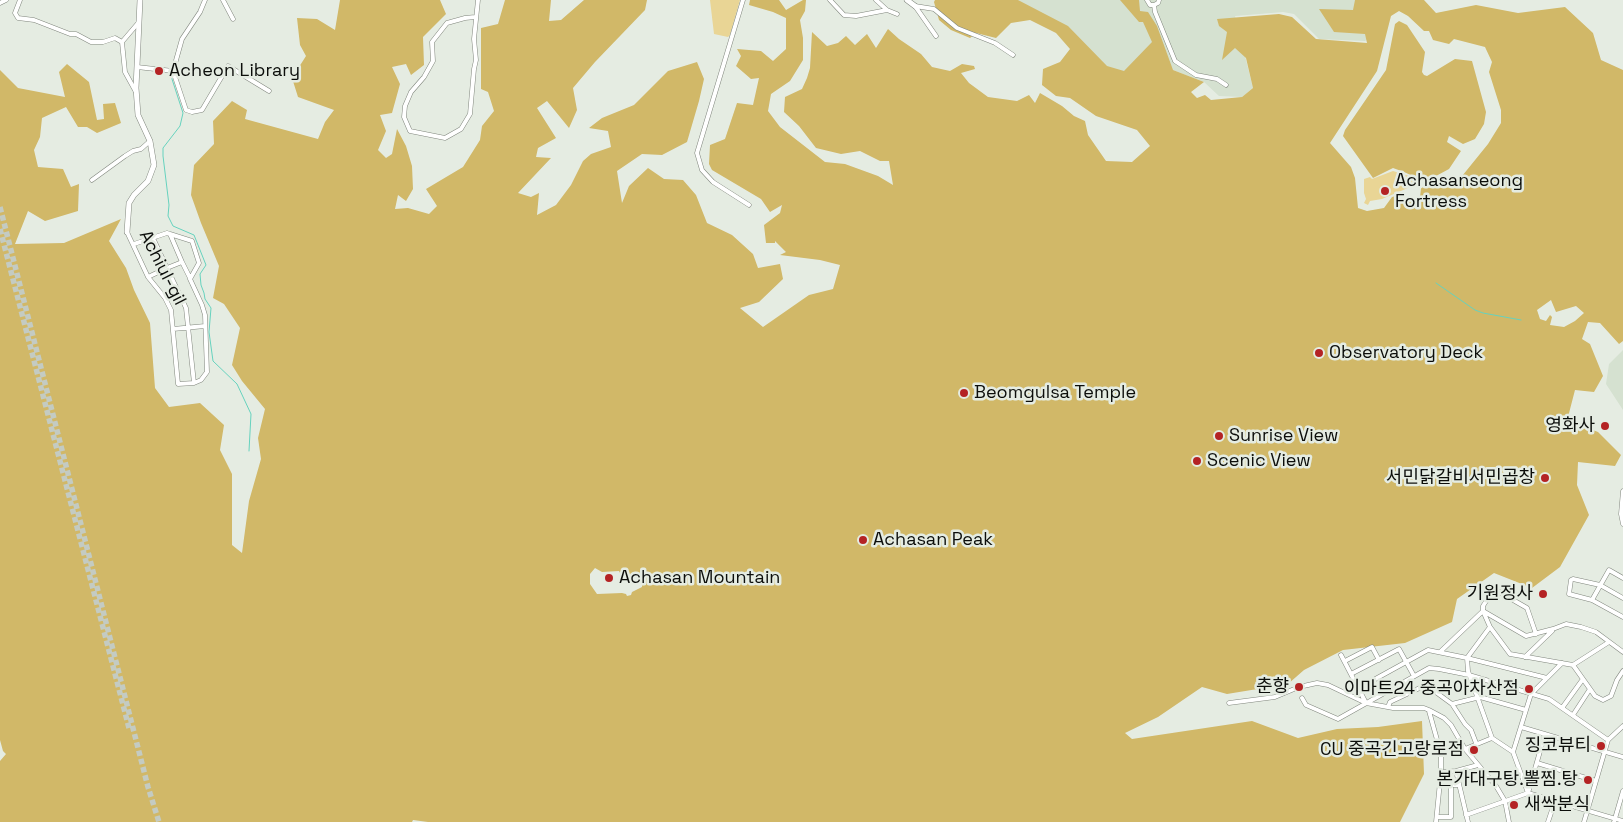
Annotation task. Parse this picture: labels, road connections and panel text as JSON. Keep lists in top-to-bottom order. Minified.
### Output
{"streets":{"street":["Achiul-gil"]},"places":["Acheon Library","Achasanseong Fortress","Observatory Deck","Beomgulsa Temple","영화사","Sunrise View","Scenic View","서민닭갈비서민곱창","Achasan Peak","Achasan Mountain","기원정사","춘향","이마트24 중곡아차산점","징코뷰티","CU 중곡긴고랑로점","본가대구탕.뽈찜.탕","새싹분식"]}
